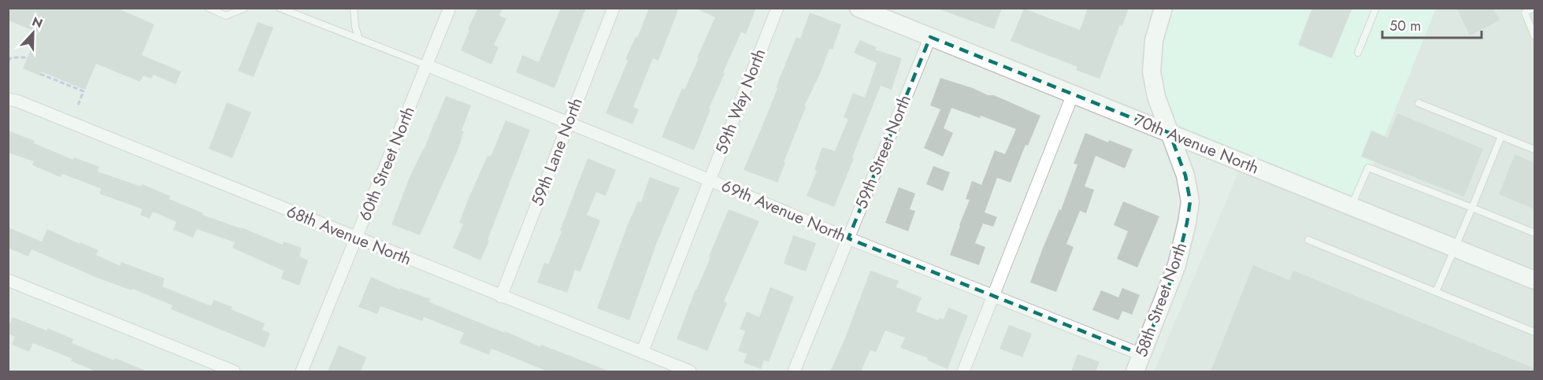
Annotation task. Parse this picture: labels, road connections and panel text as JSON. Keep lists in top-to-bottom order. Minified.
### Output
{"streets":{"street":["59th Way North","70th Avenue North","59th Lane North","59th Street North","60th Street North","69th Avenue North","68th Avenue North","58th Street North"]},"crossings":[["59th Way North","69th Avenue North"],["59th Way North","68th Avenue North"],["70th Avenue North","59th Street North"],["70th Avenue North","58th Street North"],["59th Lane North","69th Avenue North"],["59th Lane North","68th Avenue North"],["59th Street North","69th Avenue North"],["60th Street North","69th Avenue North"],["60th Street North","68th Avenue North"],["69th Avenue North","58th Street North"]],"scale_bar":"50 m","north":"top"}
